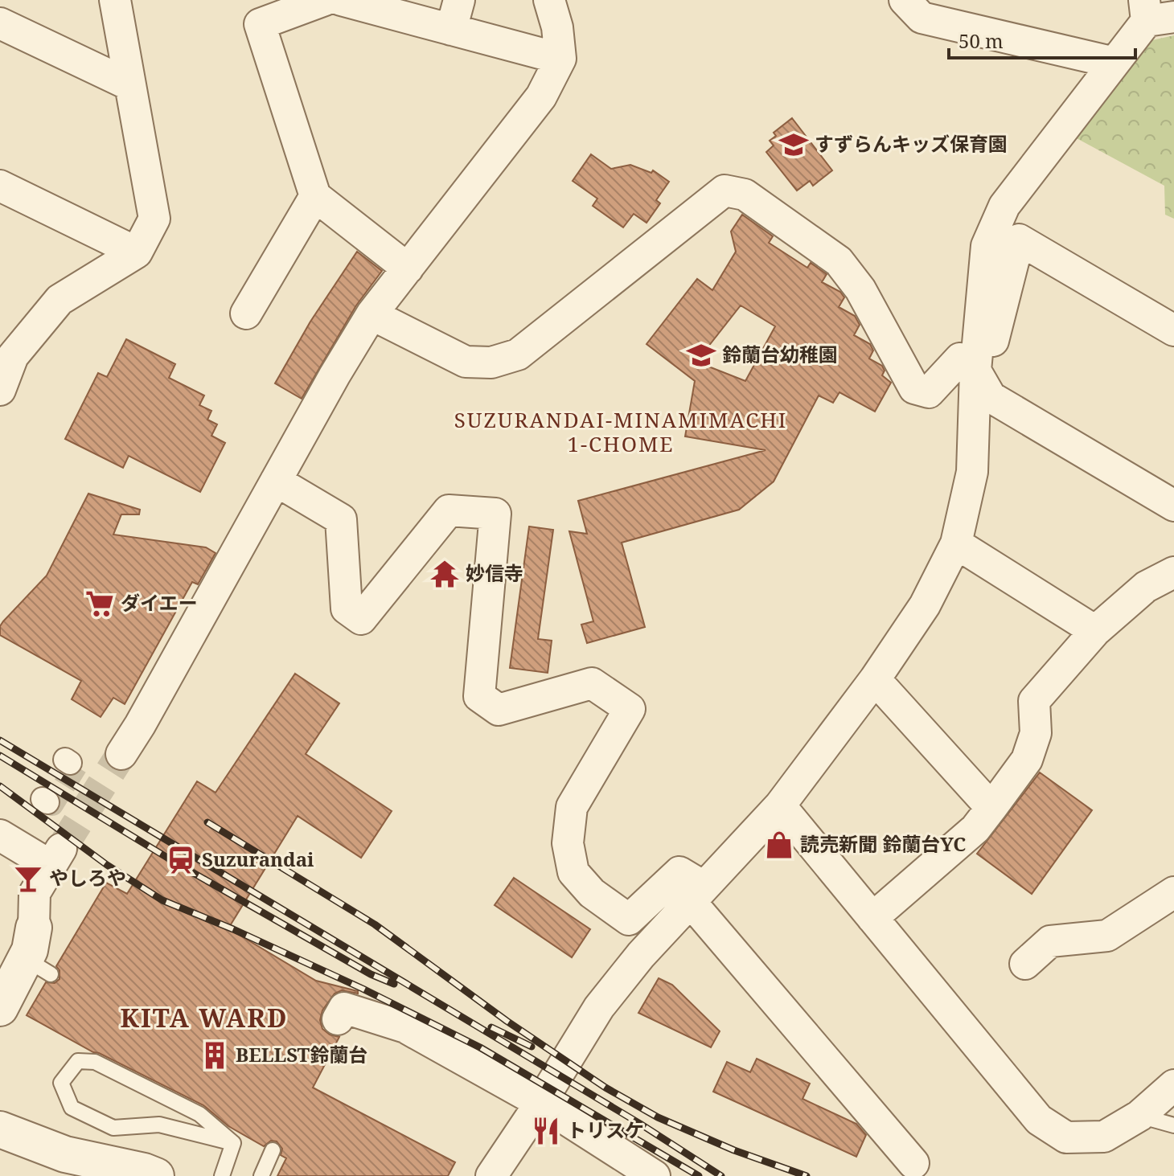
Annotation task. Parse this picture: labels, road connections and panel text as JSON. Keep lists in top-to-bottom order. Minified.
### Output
{"districts":["SUZURANDAI-MINAMIMACHI 1-CHOME","KITA WARD"],"places":{"school or university":["すずらんキッズ保育園","鈴蘭台幼稚園"],"temple":["妙信寺"],"supermarket":["ダイエー"],"shop":["読売新聞 鈴蘭台YC"],"station":["Suzurandai"],"bar":["やしろや"],"building":["BELLST鈴蘭台"],"restaurant":["トリスケ"]},"scale_bar":"50 m"}
